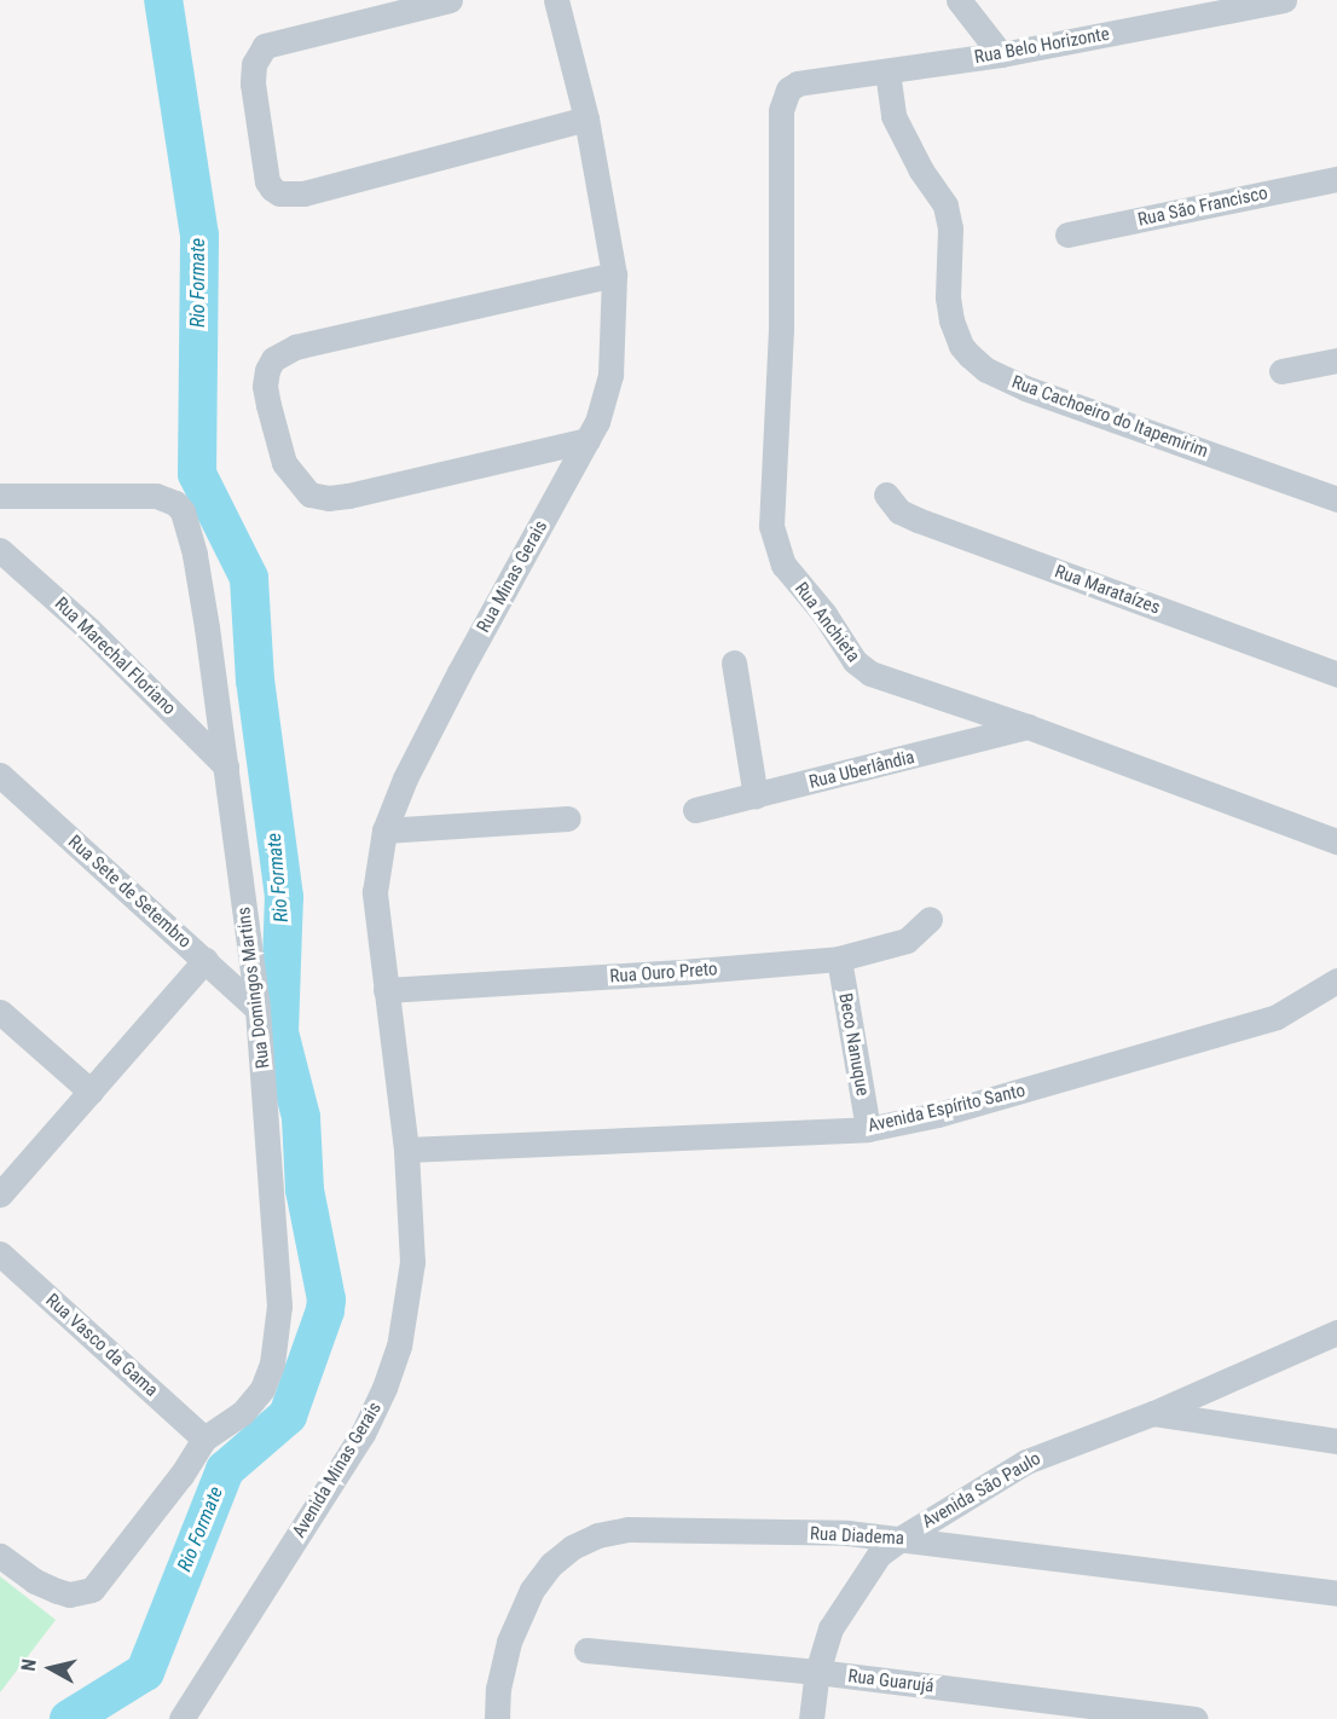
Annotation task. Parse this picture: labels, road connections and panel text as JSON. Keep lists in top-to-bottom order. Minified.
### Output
{"streets":{"street":["Rua Belo Horizonte","Rua São Francisco","Rua Cachoeiro do Itapemirim","Rua Minas Gerais","Rua Marataízes","Rua Anchieta","Rua Marechal Floriano","Rua Uberlândia","Rua Sete de Setembro","Rua Ouro Preto","Rua Domingos Martins","Beco Nanuque","Avenida Espírito Santo","Rua Vasco da Gama","Avenida Minas Gerais","Avenida São Paulo","Rua Diadema","Rua Guarujá"]},"crossings":[["Rua Belo Horizonte","Rua Cachoeiro do Itapemirim"],["Rua Belo Horizonte","Rua Anchieta"],["Rua Minas Gerais","Rua Ouro Preto"],["Rua Minas Gerais","Avenida Espírito Santo"],["Rua Minas Gerais","Avenida Minas Gerais"],["Rua Anchieta","Rua Uberlândia"],["Rua Marechal Floriano","Rua Domingos Martins"],["Rua Sete de Setembro","Rua Domingos Martins"],["Rua Ouro Preto","Beco Nanuque"],["Rua Domingos Martins","Rua Vasco da Gama"],["Beco Nanuque","Avenida Espírito Santo"],["Avenida Espírito Santo","Avenida Minas Gerais"],["Avenida São Paulo","Rua Diadema"],["Avenida São Paulo","Rua Guarujá"]],"water":["Rio Formate"],"north":"left"}
